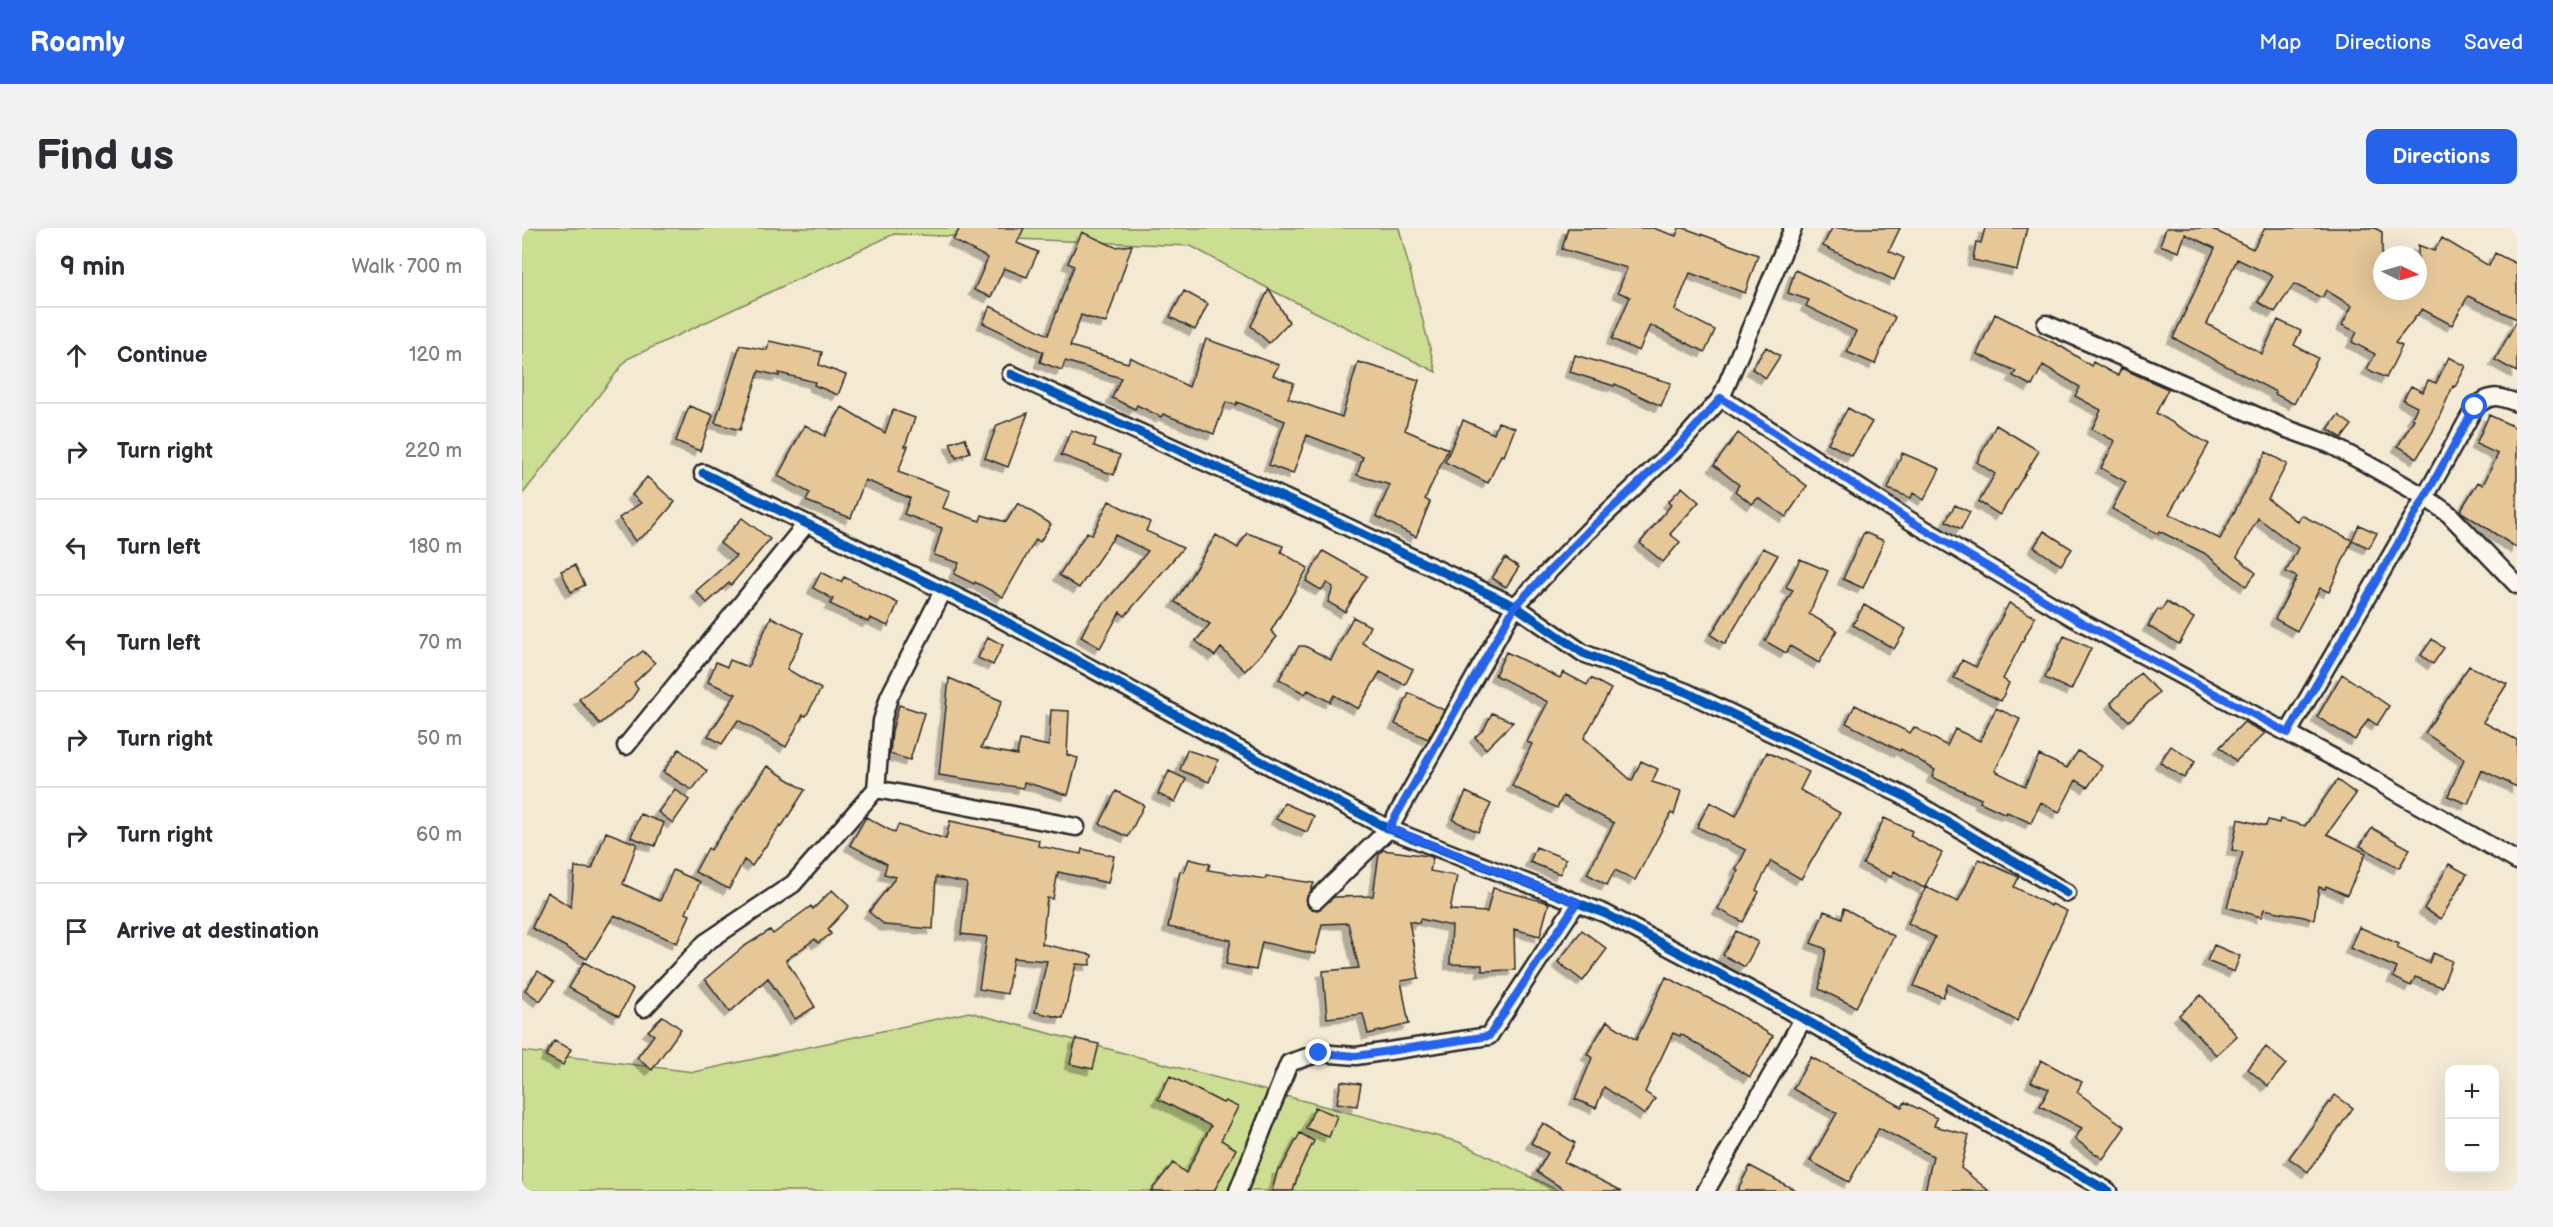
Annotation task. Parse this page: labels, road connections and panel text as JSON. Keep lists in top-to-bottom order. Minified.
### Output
{"north":"right","page":{"header":"Roamly","nav":["Map","Directions","Saved"],"buttons":"Directions","title":"Find us","heading":["9 min","Walk · 700 m"],"list":[["Continue","120 m"],["Turn right","220 m"],["Turn left","180 m"],["Turn left","70 m"],["Turn right","50 m"],["Turn right","60 m"],"Arrive at destination"],"map_buttons":["+","−"]}}
